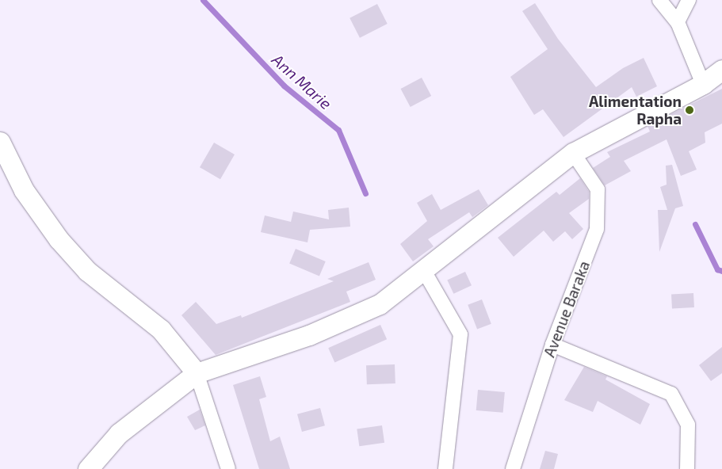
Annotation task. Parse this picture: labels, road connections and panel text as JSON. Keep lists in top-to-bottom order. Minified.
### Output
{"streets":{"street":["Avenue Baraka"]},"water":["Ann Marie"],"places":["Alimentation Rapha"]}
